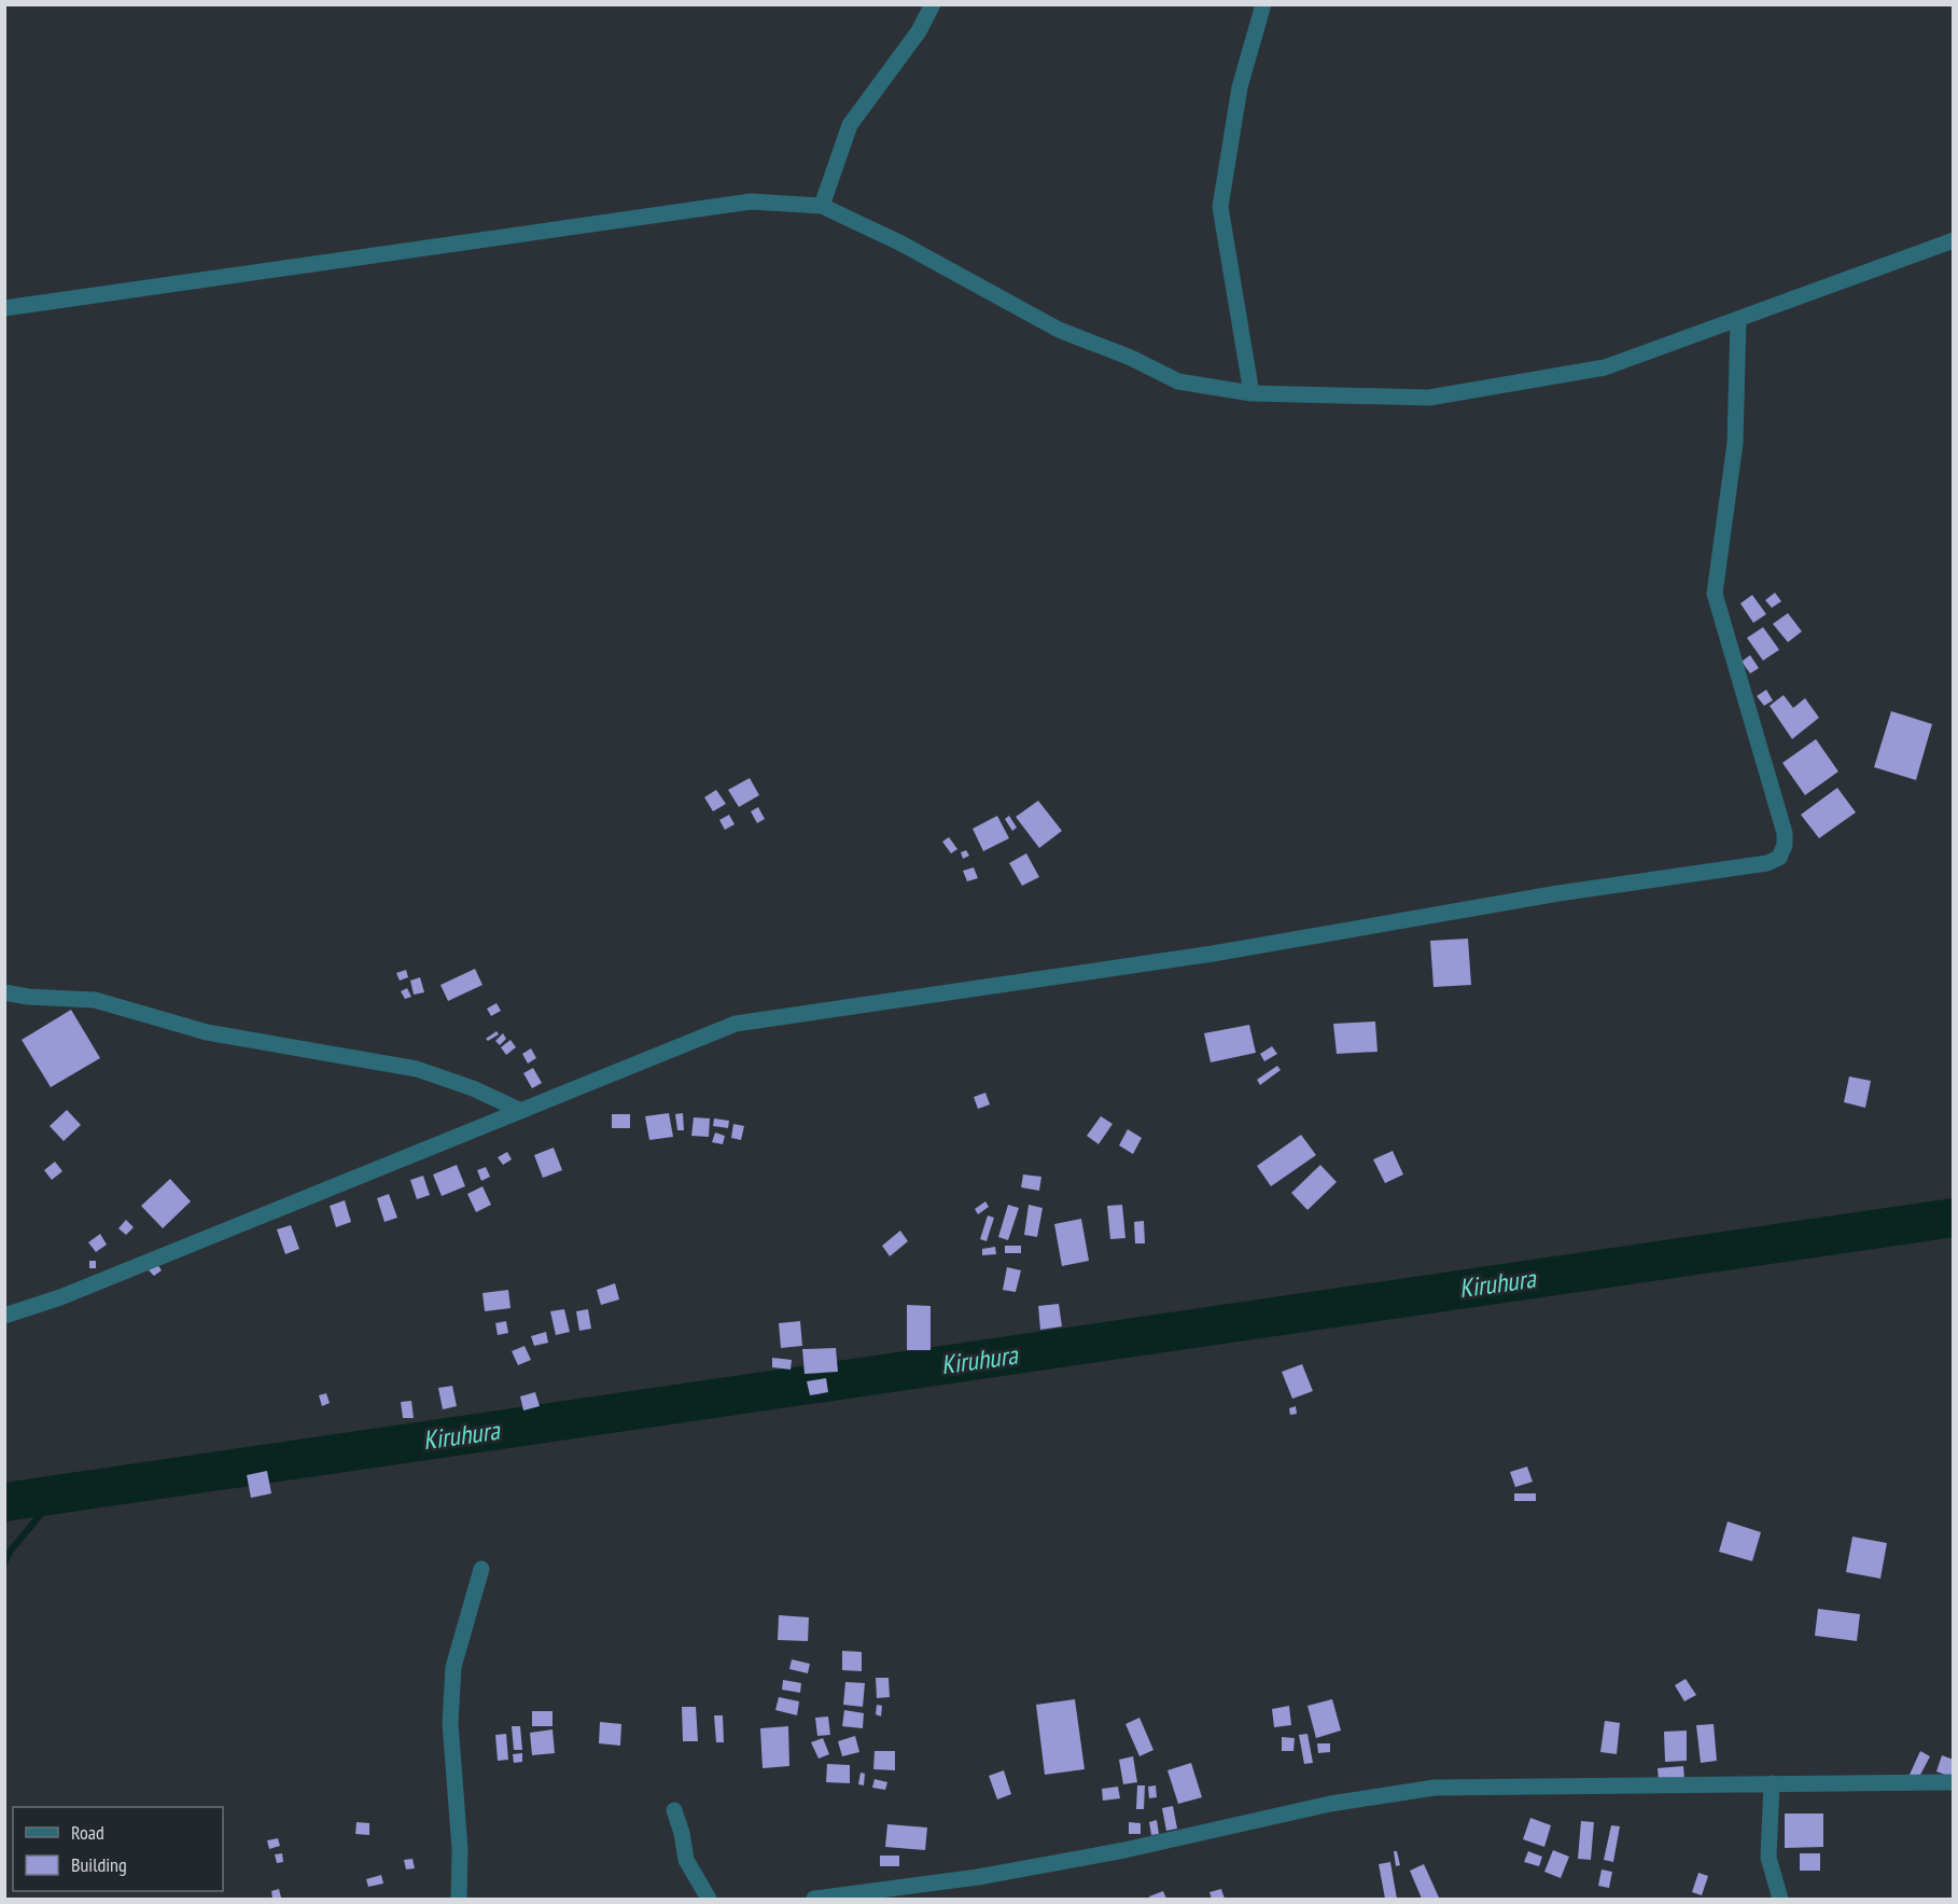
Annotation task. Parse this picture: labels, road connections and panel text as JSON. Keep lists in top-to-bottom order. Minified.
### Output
{"water":["Kiruhura"],"legend":["Road","Building"]}
